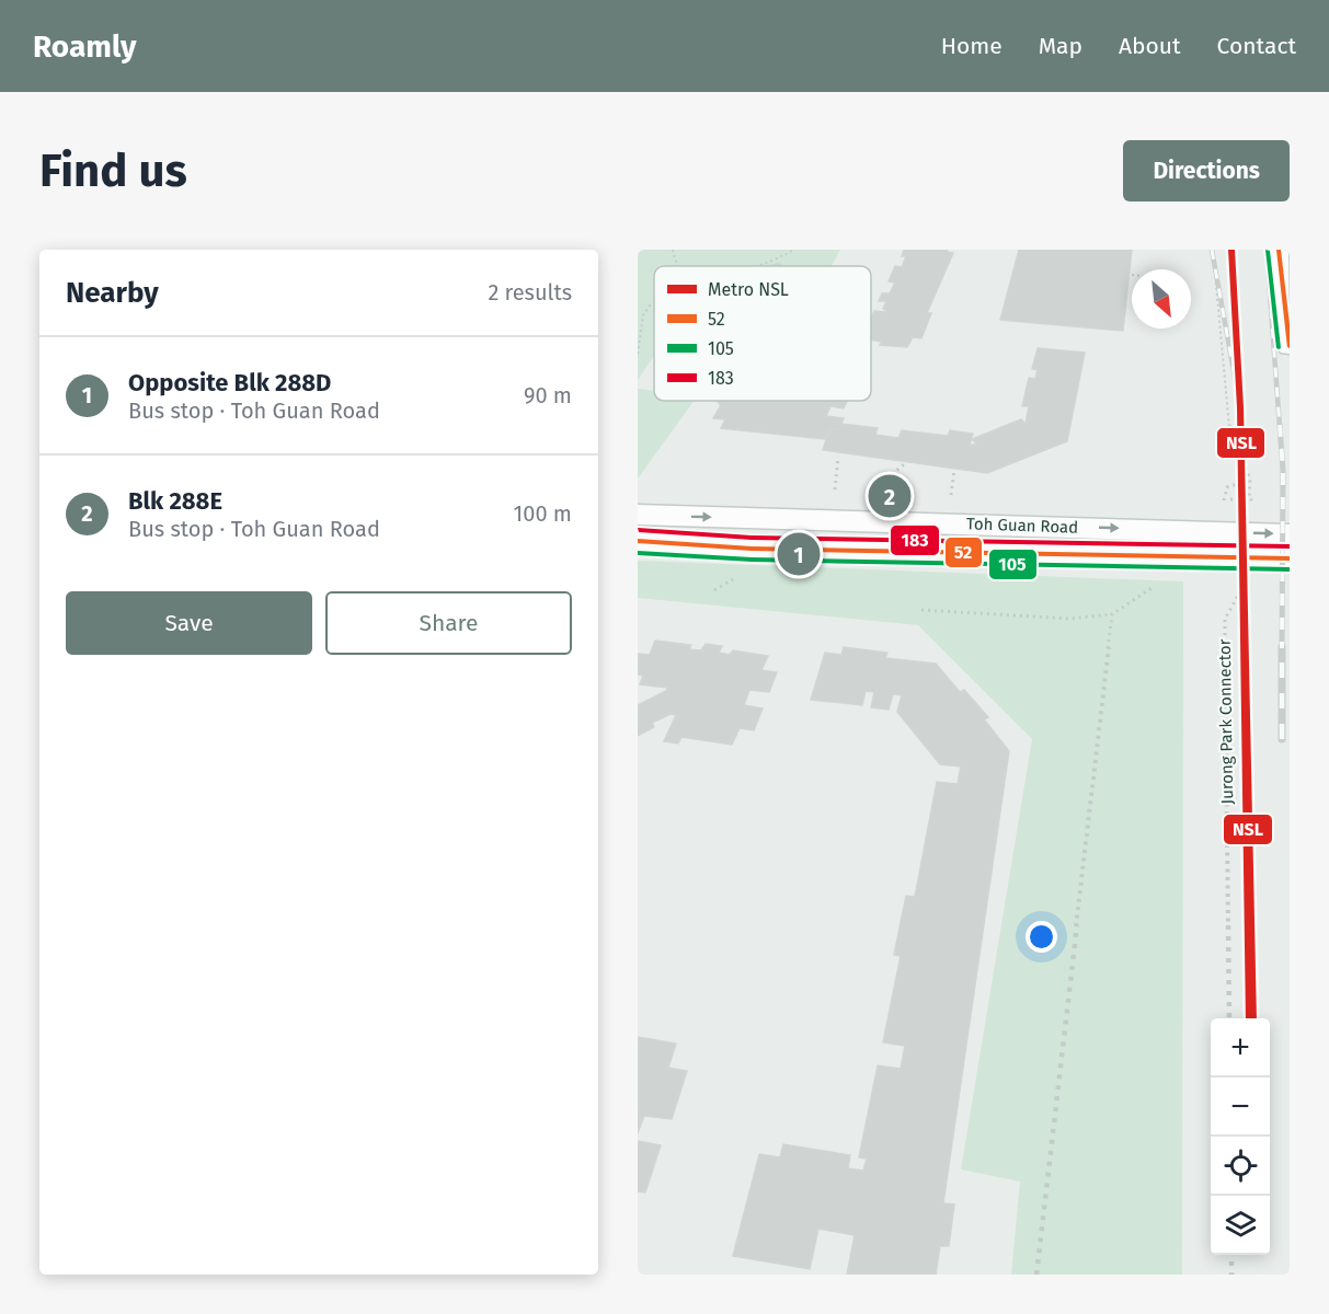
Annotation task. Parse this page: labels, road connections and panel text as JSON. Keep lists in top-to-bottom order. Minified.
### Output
{"streets":{"street":["Toh Guan Road"],"path":["Jurong Park Connector"]},"lines":["metro line NSL","transit line 52","transit line 105","transit line 183"],"legend":["Metro NSL","52","105","183"],"north":"bottom right","page":{"header":"Roamly","nav":["Home","Map","About","Contact"],"buttons":["Directions",["Save","Share"]],"title":"Find us","heading":["Nearby","2 results"],"list":[{"mark":"1","name":"Opposite Blk 288D","note":"Bus stop · Toh Guan Road","value":"90 m"},{"mark":"2","name":"Blk 288E","note":"Bus stop · Toh Guan Road","value":"100 m"}],"pins":["2","1"],"map_buttons":["+","−"]}}
